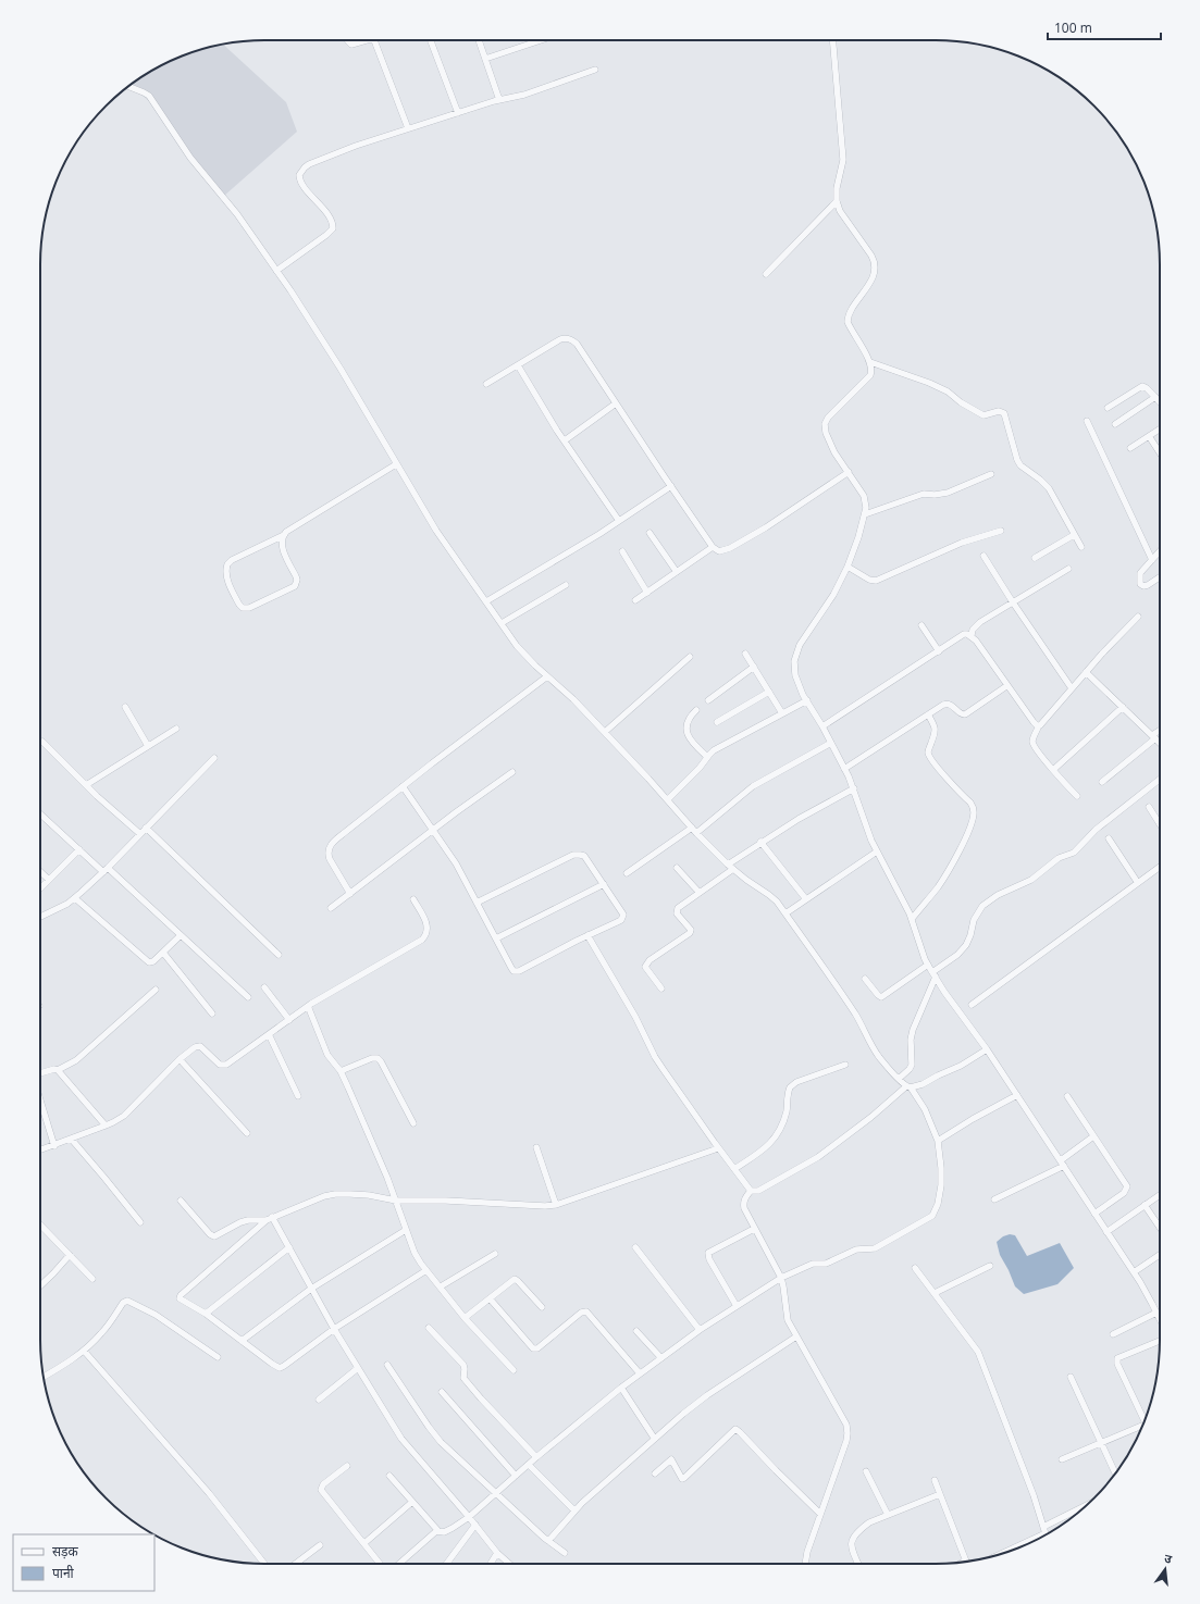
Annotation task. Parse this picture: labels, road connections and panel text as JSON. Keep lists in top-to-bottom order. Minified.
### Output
{"legend":["सड़क","पानी"],"scale_bar":"100 m","north":"top"}
